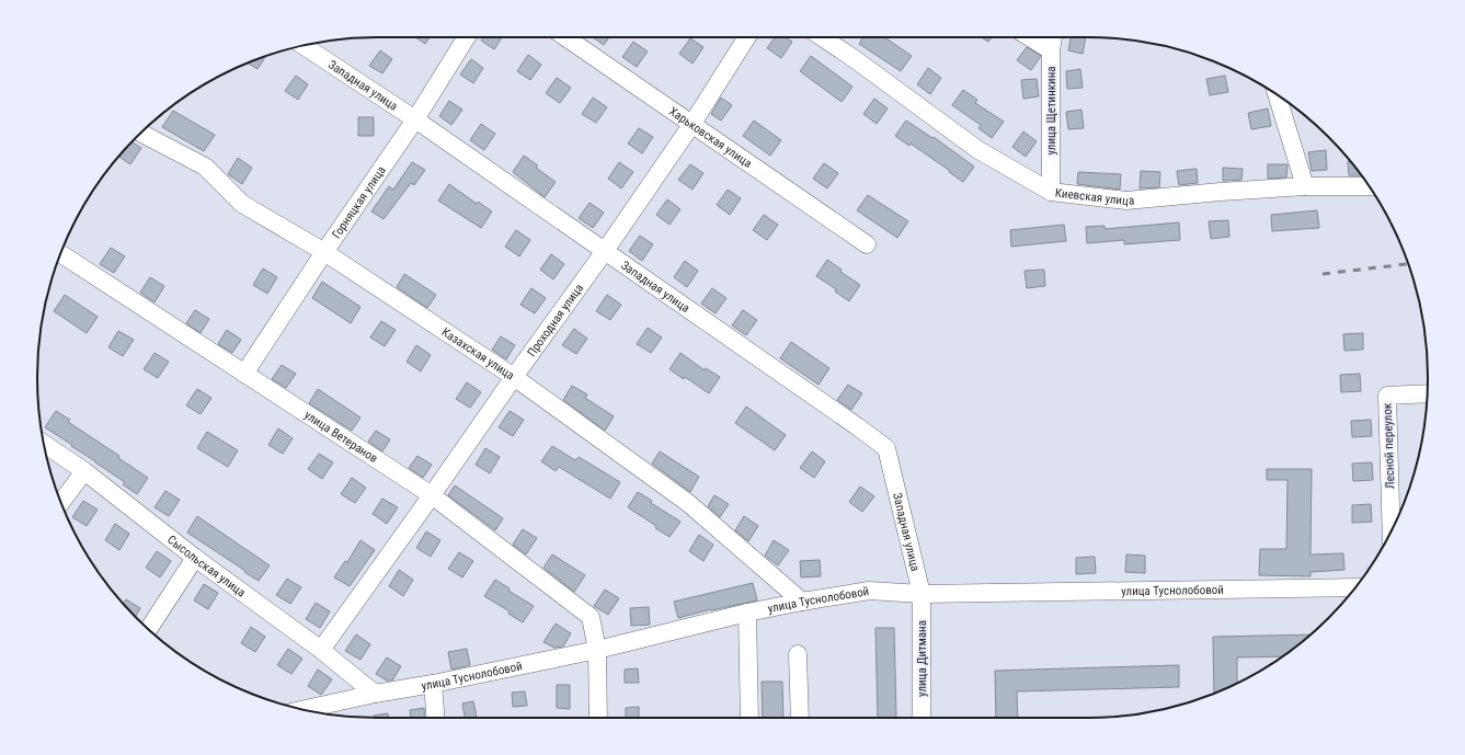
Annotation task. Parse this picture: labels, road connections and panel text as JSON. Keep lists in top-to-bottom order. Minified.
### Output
{"streets":{"street":["Западная улица","улица Щетинкина","Харьковская улица","Киевская улица","Горняцкая улица","Проходная улица","Казахская улица","улица Ветеранов","Лесной переулок","Сысольская улица","улица Туснолобовой","улица Дитмана"]},"crossings":[["Западная улица","Горняцкая улица"],["Западная улица","Проходная улица"],["Западная улица","улица Туснолобовой"],["Западная улица","улица Дитмана"],["улица Щетинкина","Киевская улица"],["Харьковская улица","Проходная улица"],["Горняцкая улица","Казахская улица"],["Горняцкая улица","улица Ветеранов"],["Проходная улица","Казахская улица"],["Проходная улица","улица Ветеранов"],["Проходная улица","Сысольская улица"],["Казахская улица","улица Туснолобовой"],["улица Ветеранов","улица Туснолобовой"],["Сысольская улица","улица Туснолобовой"],["улица Туснолобовой","улица Дитмана"]]}
